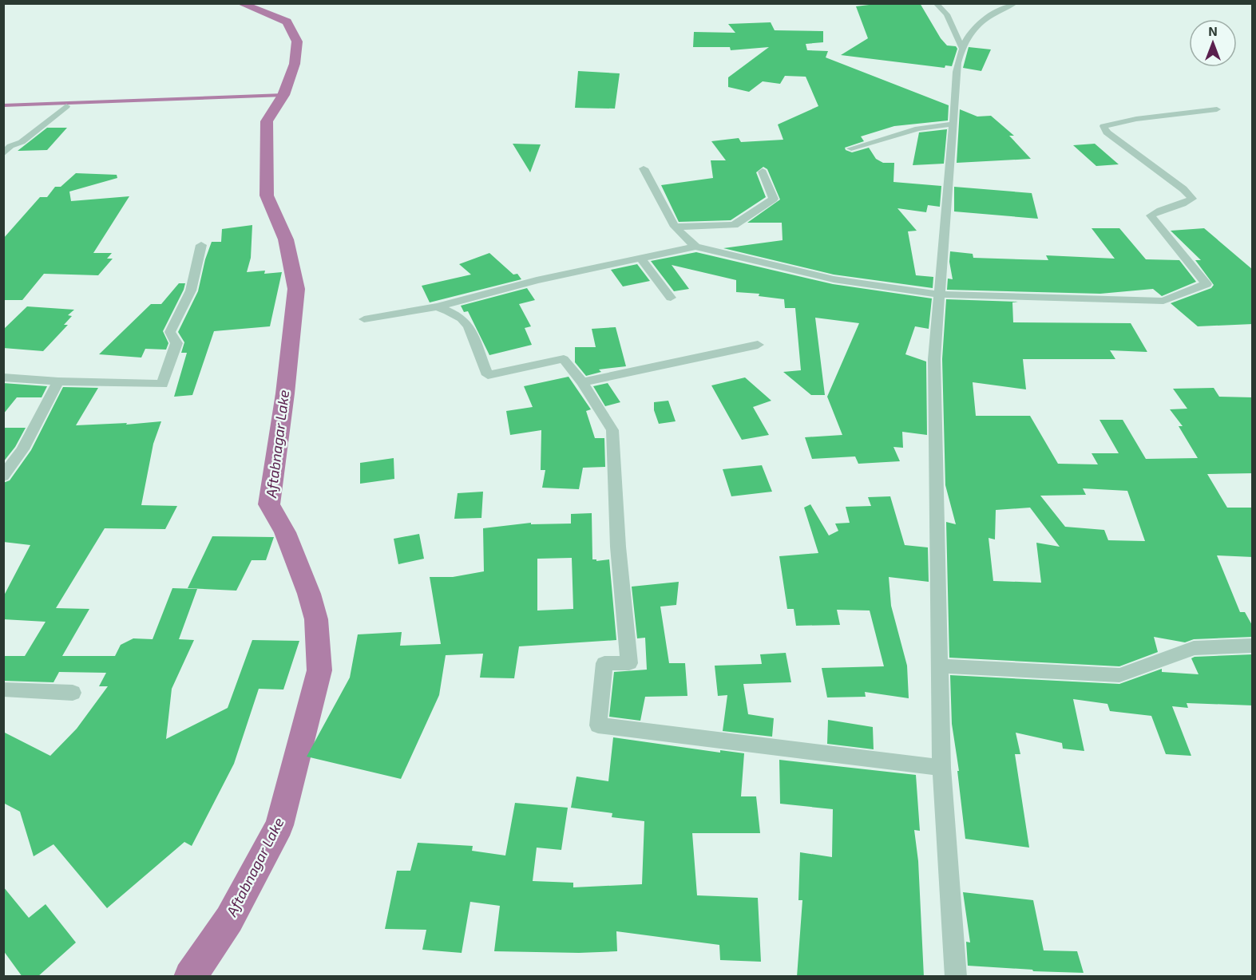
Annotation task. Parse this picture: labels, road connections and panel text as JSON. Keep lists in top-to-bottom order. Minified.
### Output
{"water":["Aftabnagar Lake"],"north":"top"}
